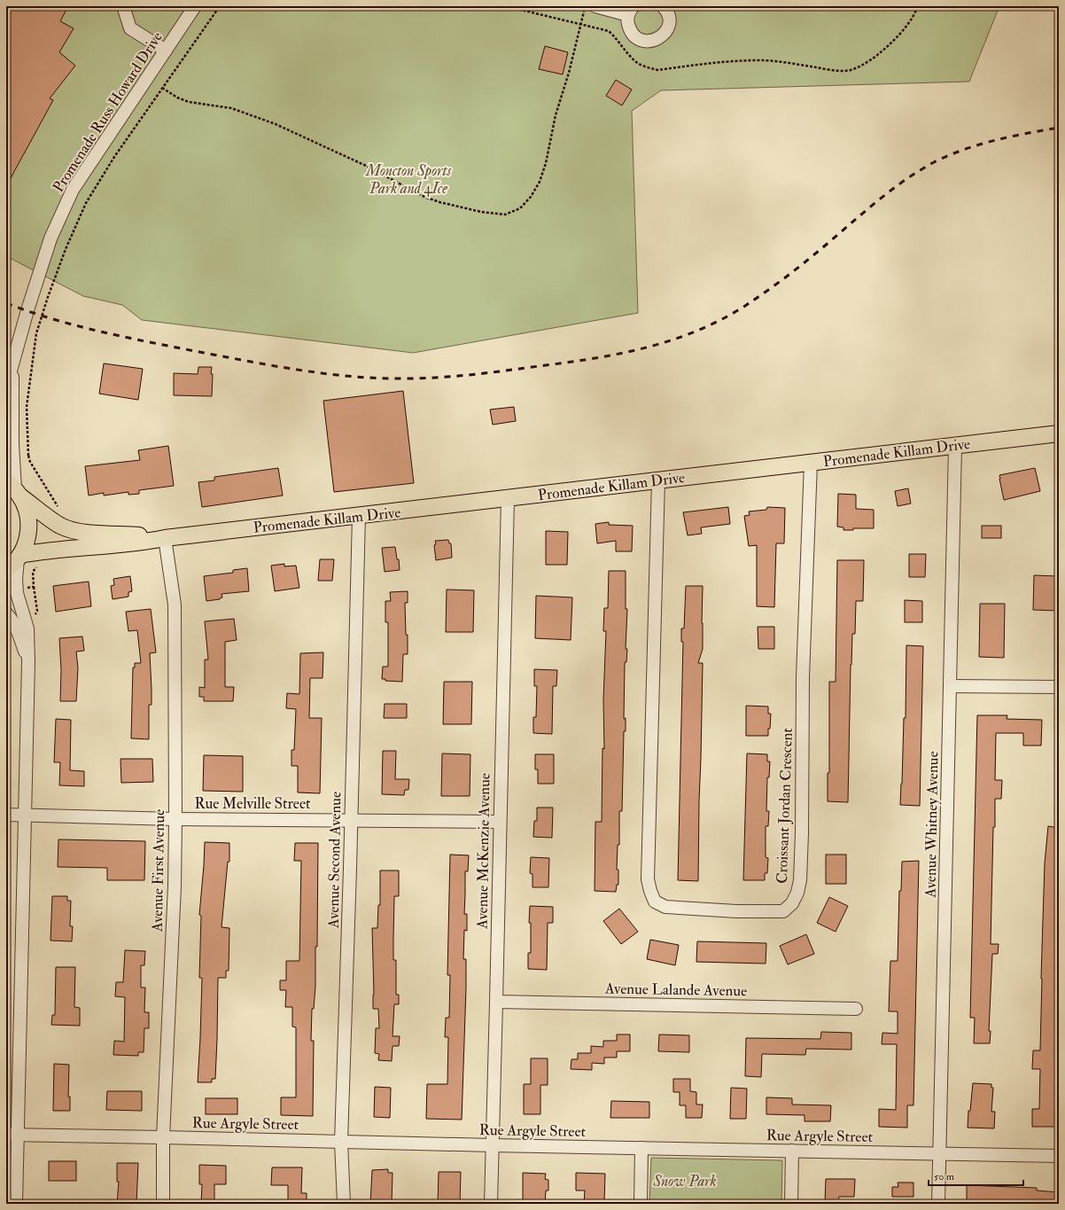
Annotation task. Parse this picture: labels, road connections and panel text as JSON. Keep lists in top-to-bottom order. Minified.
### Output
{"streets":{"main road":["Promenade Killam Drive"],"street":["Promenade Russ Howard Drive","Rue Melville Street","Croissant Jordan Crescent","Avenue Whitney Avenue","Avenue McKenzie Avenue","Avenue Second Avenue","Avenue First Avenue","Avenue Lalande Avenue","Rue Argyle Street"]},"crossings":[["Promenade Russ Howard Drive","Promenade Killam Drive"],["Promenade Killam Drive","Croissant Jordan Crescent"],["Promenade Killam Drive","Avenue Whitney Avenue"],["Promenade Killam Drive","Avenue McKenzie Avenue"],["Promenade Killam Drive","Avenue Second Avenue"],["Promenade Killam Drive","Avenue First Avenue"],["Rue Melville Street","Avenue McKenzie Avenue"],["Rue Melville Street","Avenue Second Avenue"],["Rue Melville Street","Avenue First Avenue"],["Avenue Whitney Avenue","Rue Argyle Street"],["Avenue McKenzie Avenue","Avenue Lalande Avenue"],["Avenue McKenzie Avenue","Rue Argyle Street"],["Avenue Second Avenue","Rue Argyle Street"],["Avenue First Avenue","Rue Argyle Street"]],"parks":["Moncton Sports Park and 4Ice","Snow Park"],"scale_bar":"50 m"}
